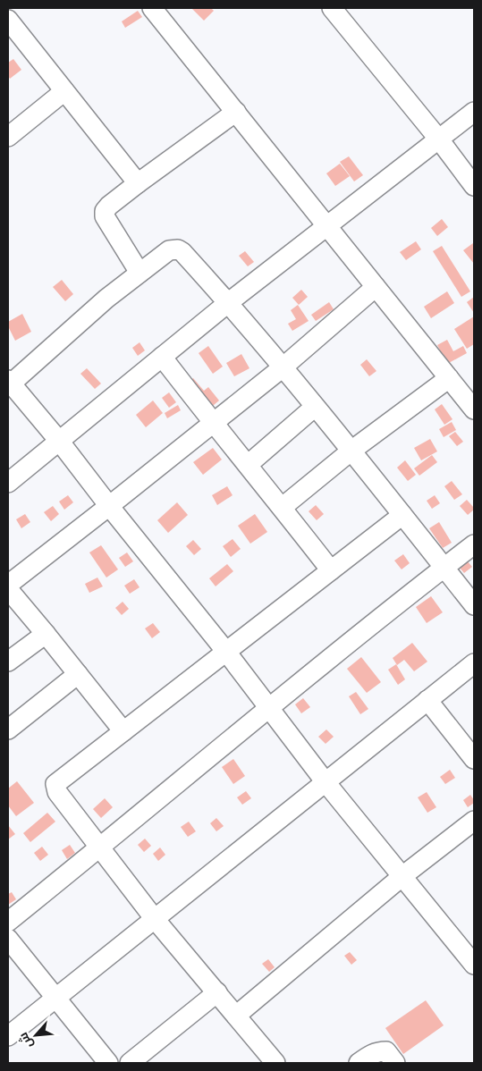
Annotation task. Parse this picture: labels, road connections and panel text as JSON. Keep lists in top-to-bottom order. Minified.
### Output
{"north":"bottom left"}
